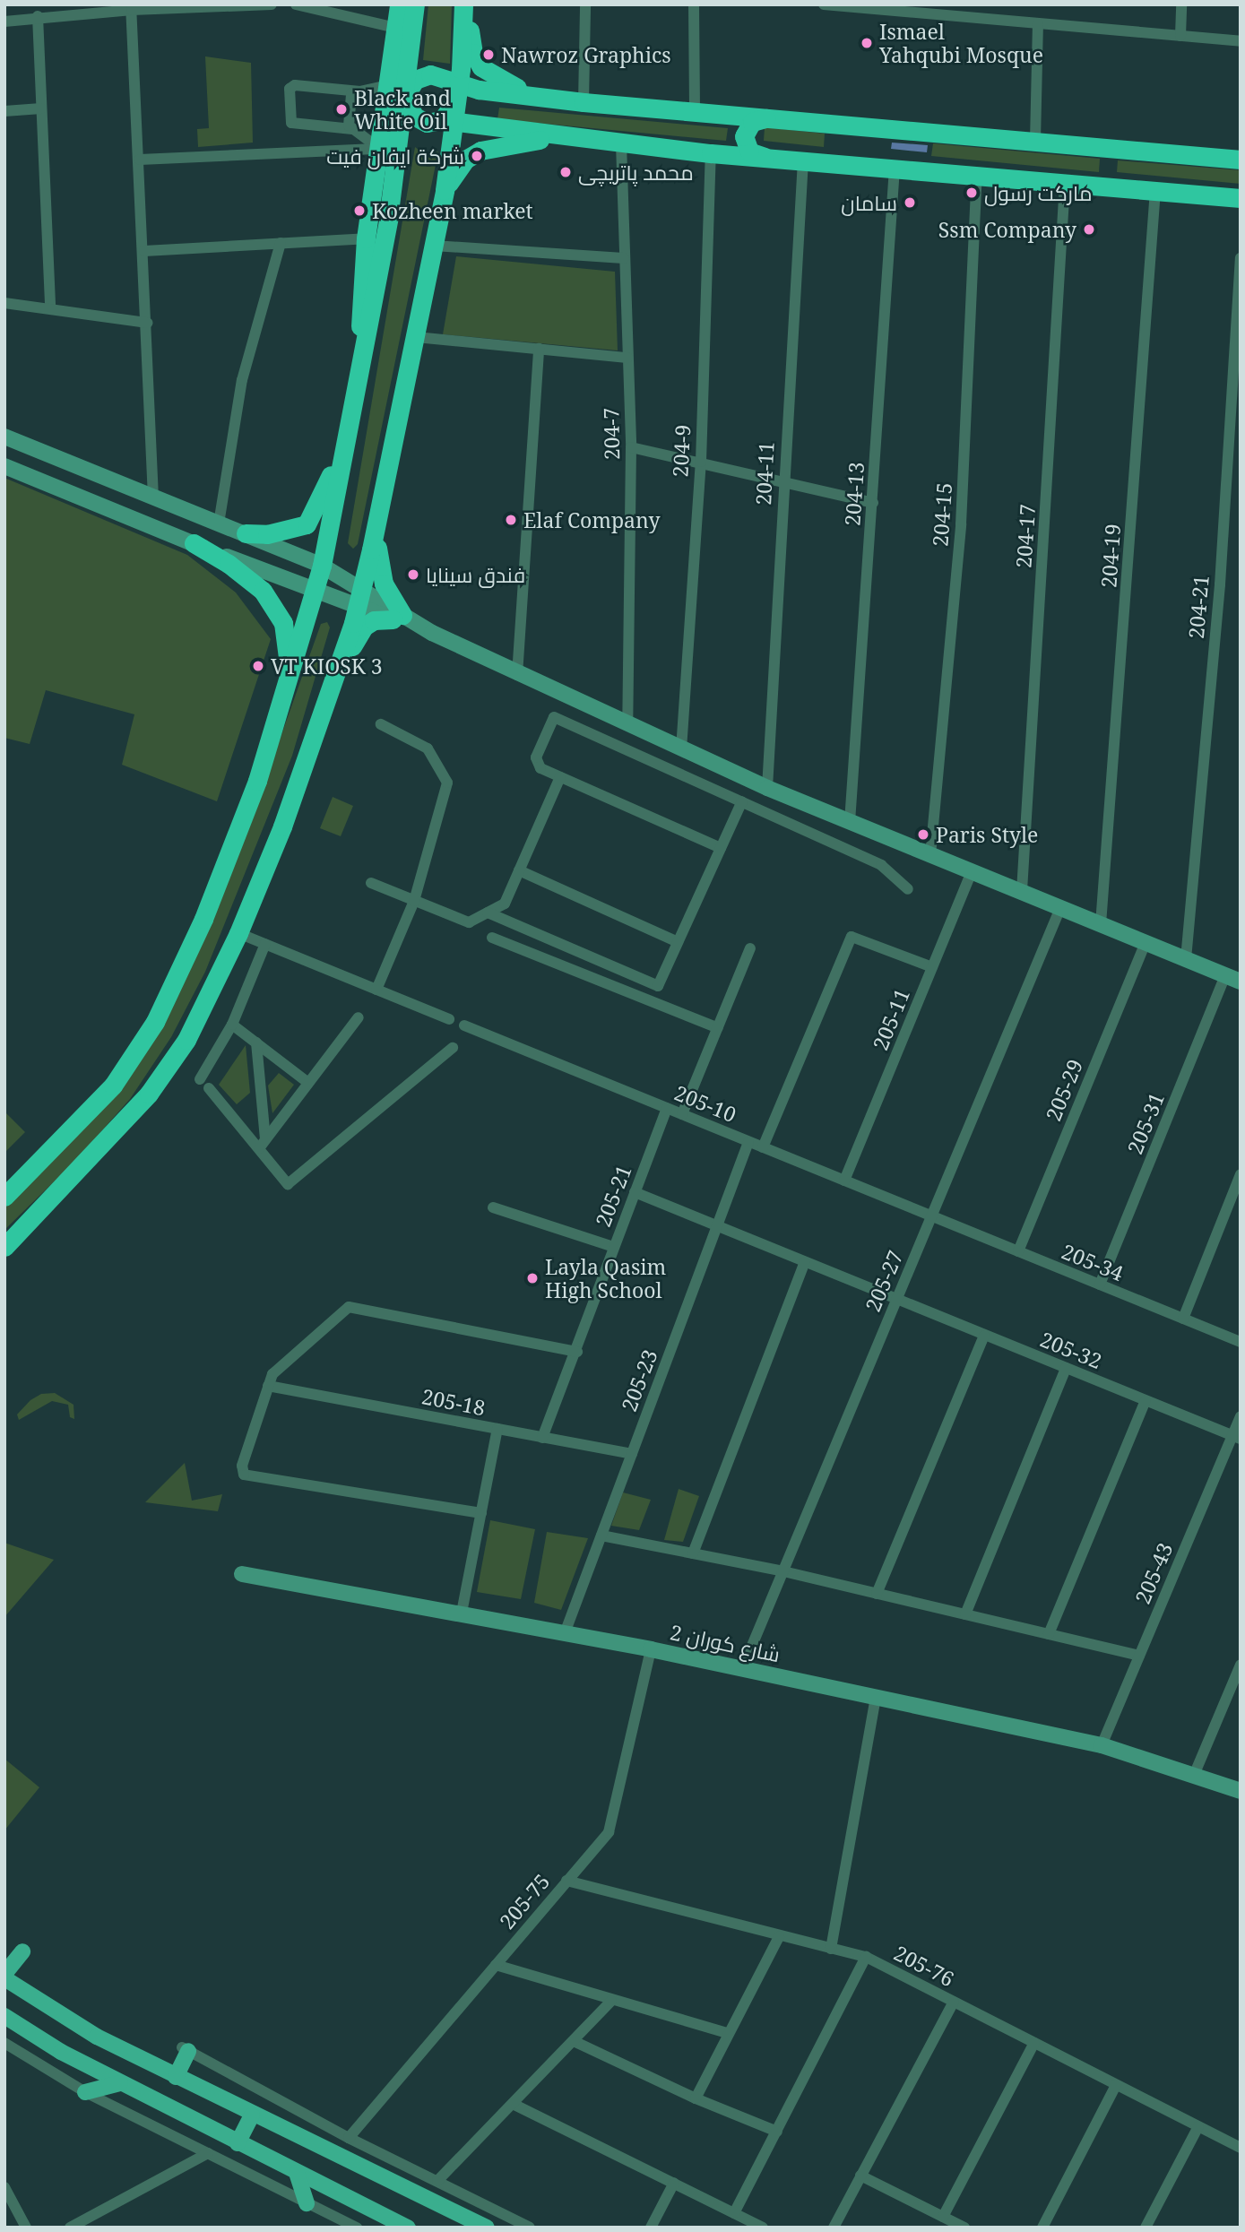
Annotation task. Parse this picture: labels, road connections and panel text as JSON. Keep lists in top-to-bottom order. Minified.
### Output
{"streets":{"street":["204-7","204-9","204-11","204-13","204-15","204-17","204-19","204-21","205-11","205-29","205-10","205-31","205-21","205-34","205-27","205-32","205-23","205-18","205-43","شارع كوران 2","205-75","205-76"]},"crossings":[["205-11","205-10"],["205-29","205-34"],["205-10","205-21"],["205-10","205-34"],["205-10","205-27"],["205-10","205-23"],["205-31","205-34"],["205-21","205-32"],["205-21","205-18"],["205-34","205-27"],["205-27","205-32"],["205-27","شارع كوران 2"],["205-32","205-23"],["205-32","205-43"],["205-23","205-18"],["205-23","شارع كوران 2"],["205-43","شارع كوران 2"],["شارع كوران 2","205-75"],["205-75","205-76"]],"places":["Ismael Yahqubi Mosque","Nawroz Graphics","Black and White Oil","شركة ايفان فيت","محمد پاتریچی","مارکت رسول","سامان","Kozheen market","Ssm Company","Elaf Company","فندق سينايا","VT KIOSK 3","Paris Style","Layla Qasim High School"]}
